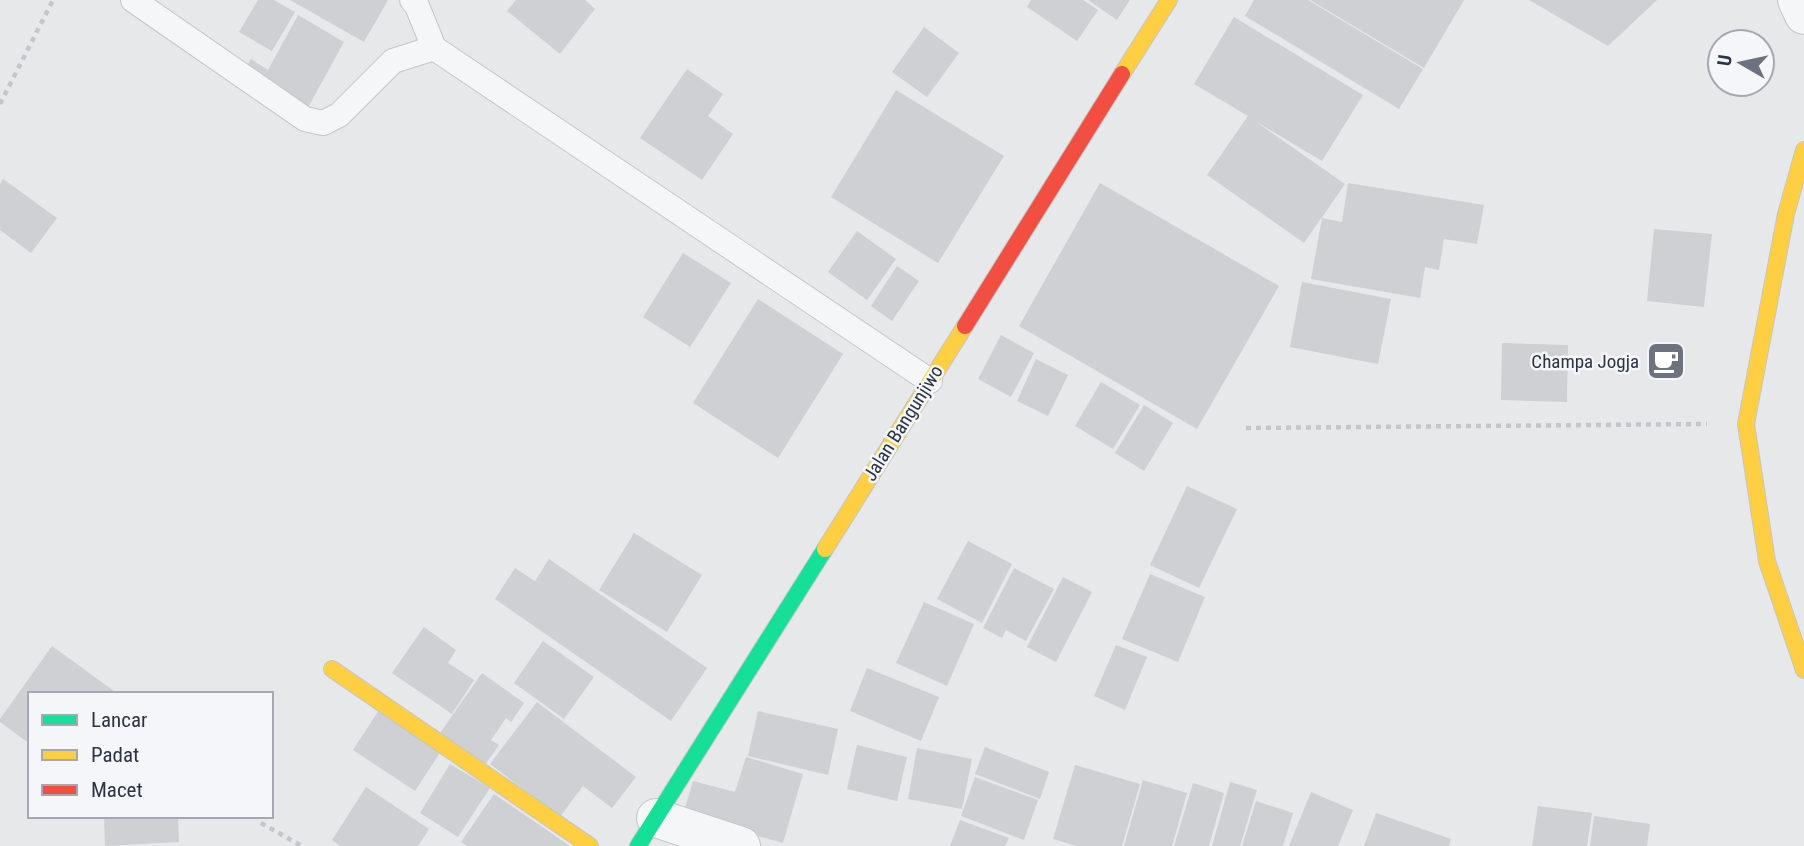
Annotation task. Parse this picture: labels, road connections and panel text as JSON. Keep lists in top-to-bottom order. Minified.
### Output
{"streets":{"main road":["Jalan Bangunjiwo"]},"places":{"cafe":["Champa Jogja"]},"legend":["Lancar","Padat","Macet"],"north":"left"}
